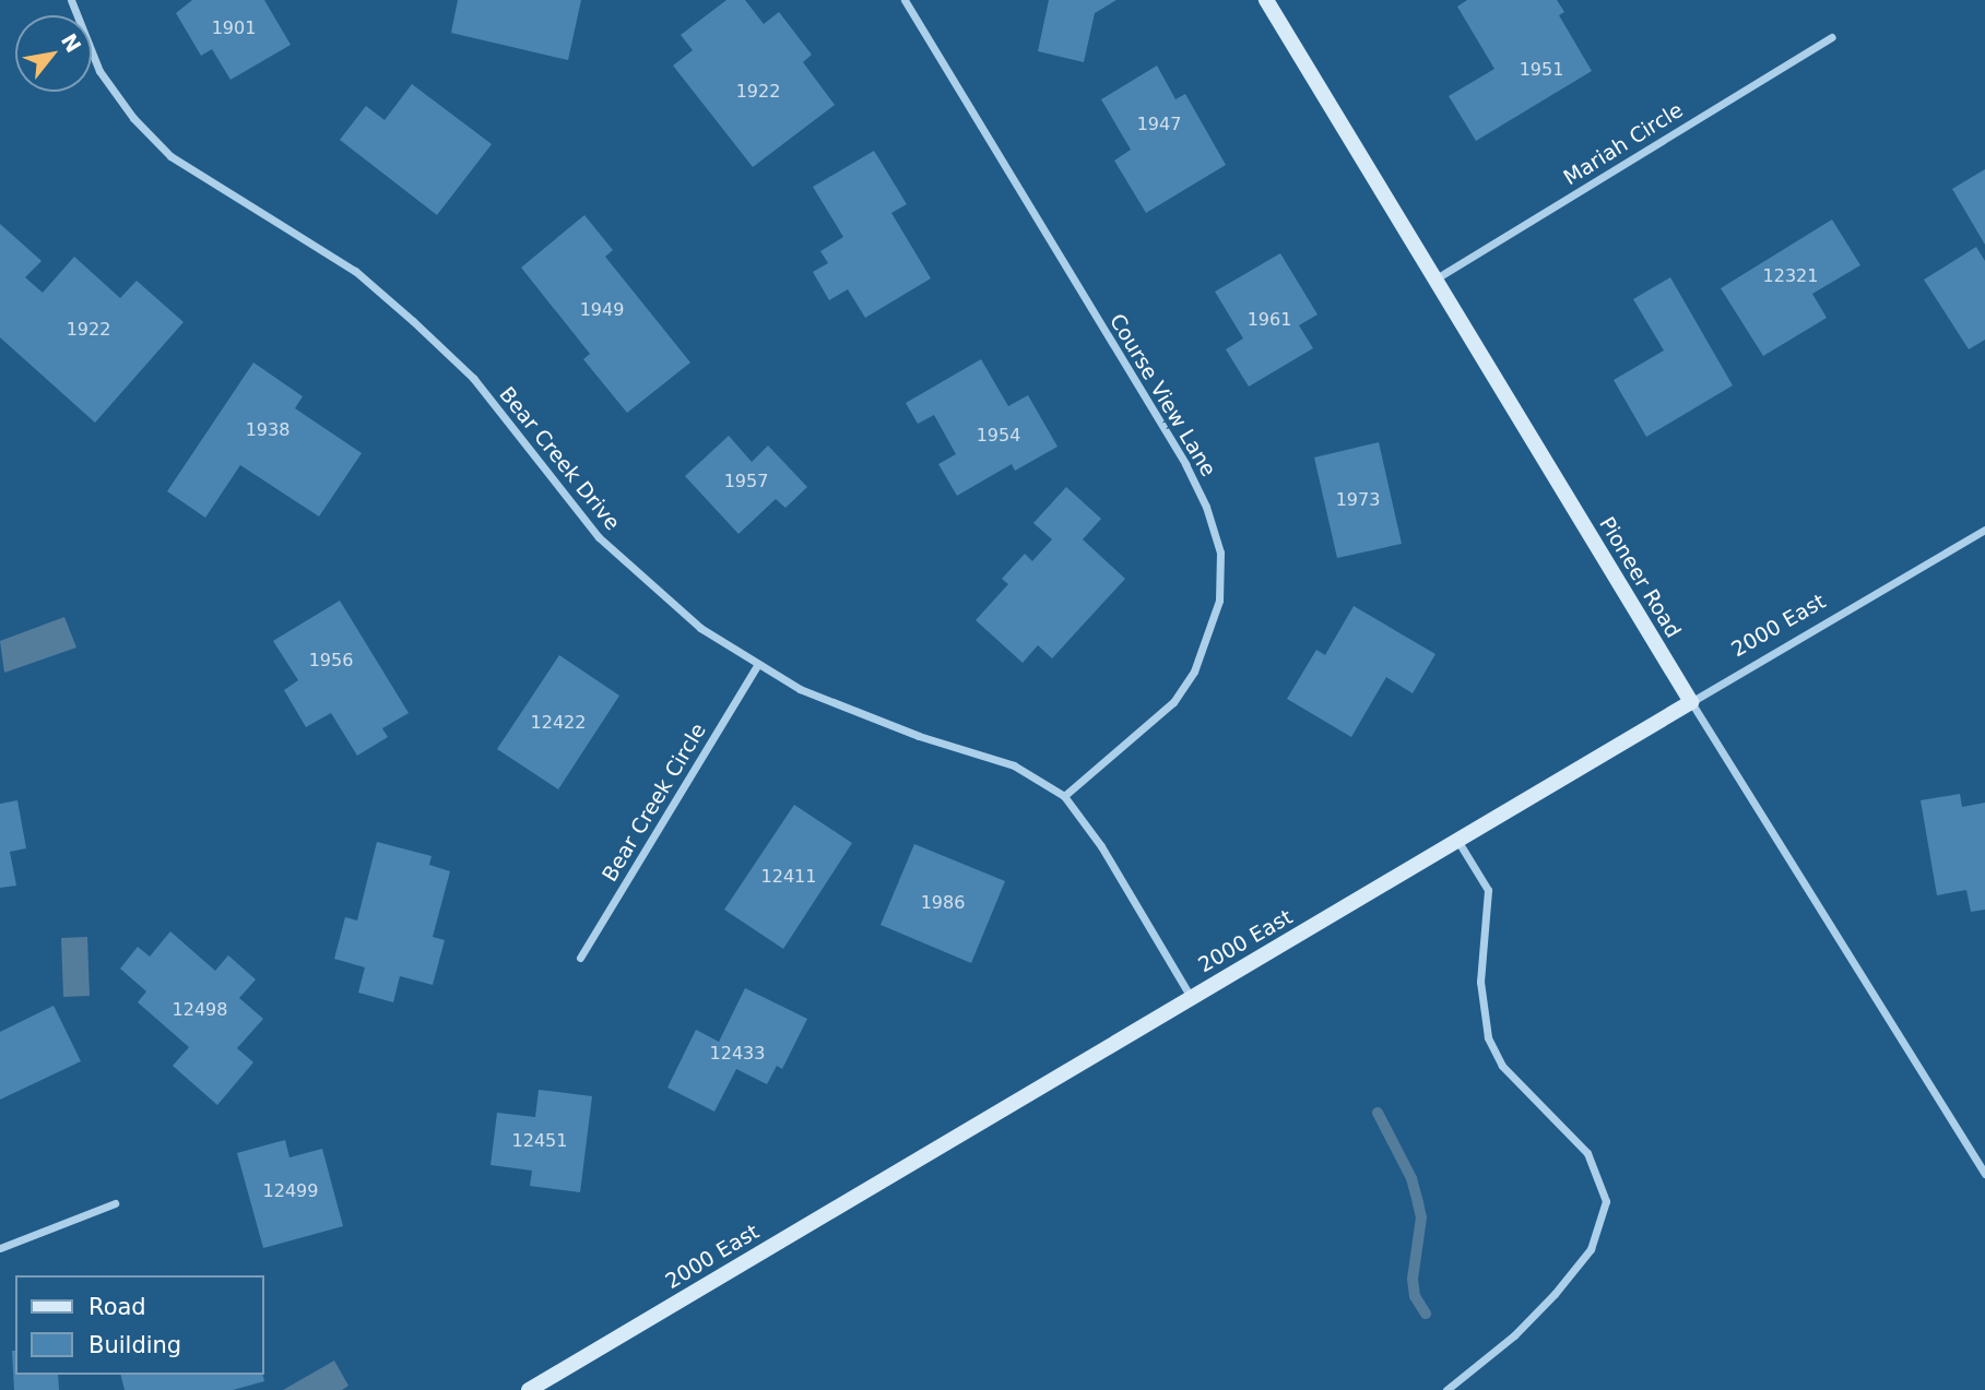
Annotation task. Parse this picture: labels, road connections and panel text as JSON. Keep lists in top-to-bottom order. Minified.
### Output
{"streets":{"street":["Mariah Circle","Course View Lane","Bear Creek Drive","Pioneer Road","2000 East","Bear Creek Circle"]},"crossings":[["Mariah Circle","Pioneer Road"],["Course View Lane","Bear Creek Drive"],["Bear Creek Drive","2000 East"],["Bear Creek Drive","Bear Creek Circle"],["Pioneer Road","2000 East"]],"house_numbers":["1901","1951","1922","1947","12321","1949","1961","1922","1938","1954","1957","1973","1956","12422","12411","1986","12498","12433","12451","12499"],"legend":["Road","Building"],"north":"top right"}
